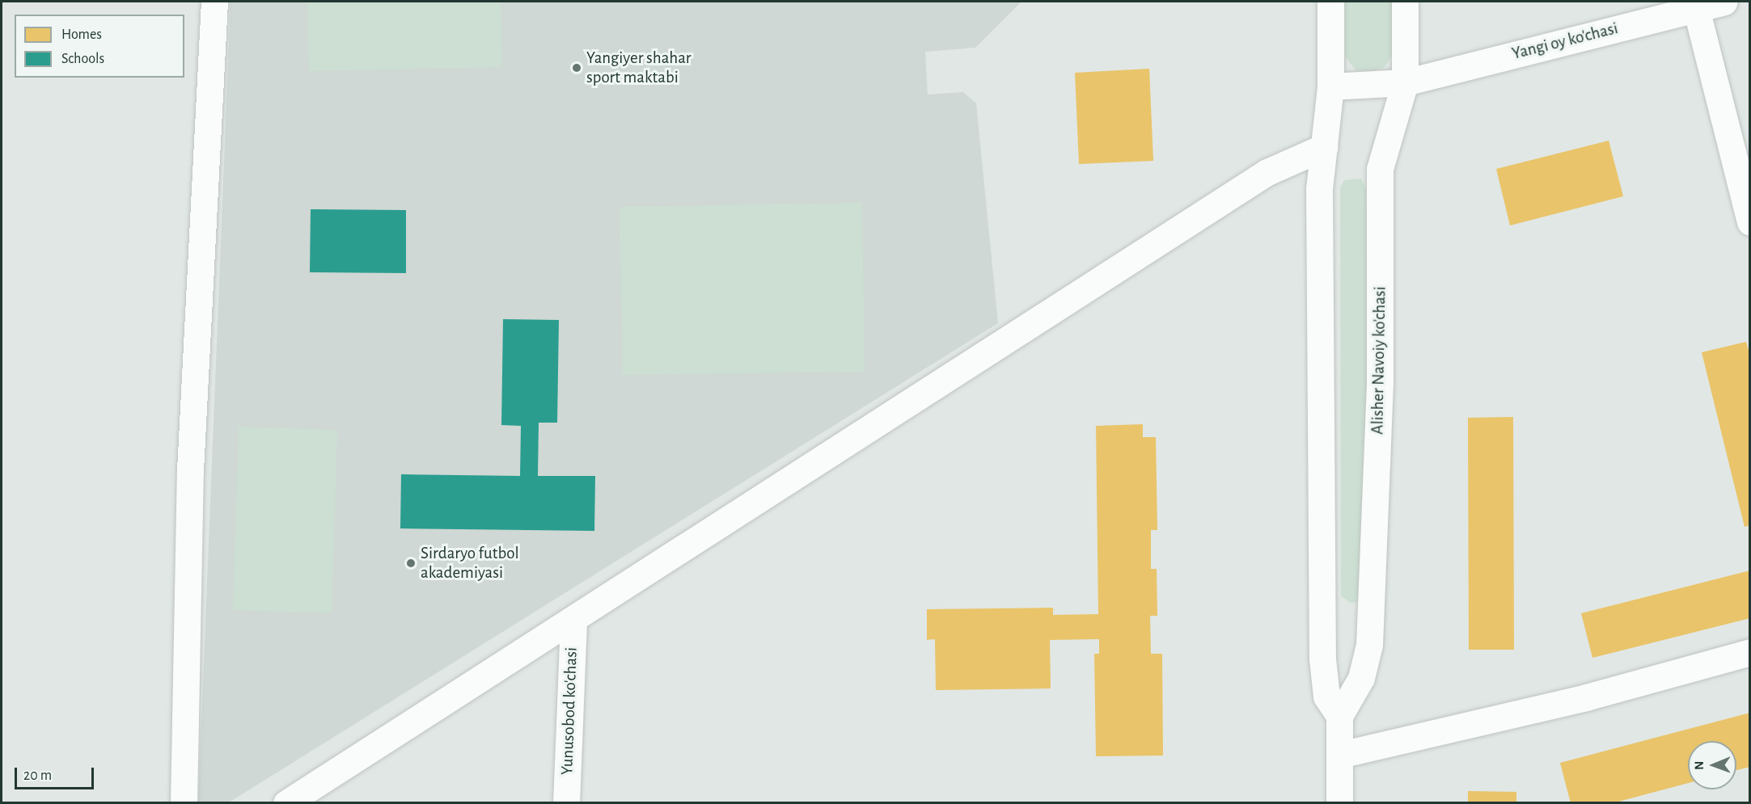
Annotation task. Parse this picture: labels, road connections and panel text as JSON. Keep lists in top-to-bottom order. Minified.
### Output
{"streets":{"street":["Yangi oy ko'chasi","Alisher Navoiy ko'chasi","Yunusobod ko'chasi"]},"crossings":[["Yangi oy ko'chasi","Alisher Navoiy ko'chasi"]],"places":["Yangiyer shahar sport maktabi","Sirdaryo futbol akademiyasi"],"legend":["Homes","Schools"],"scale_bar":"20 m","north":"left"}
